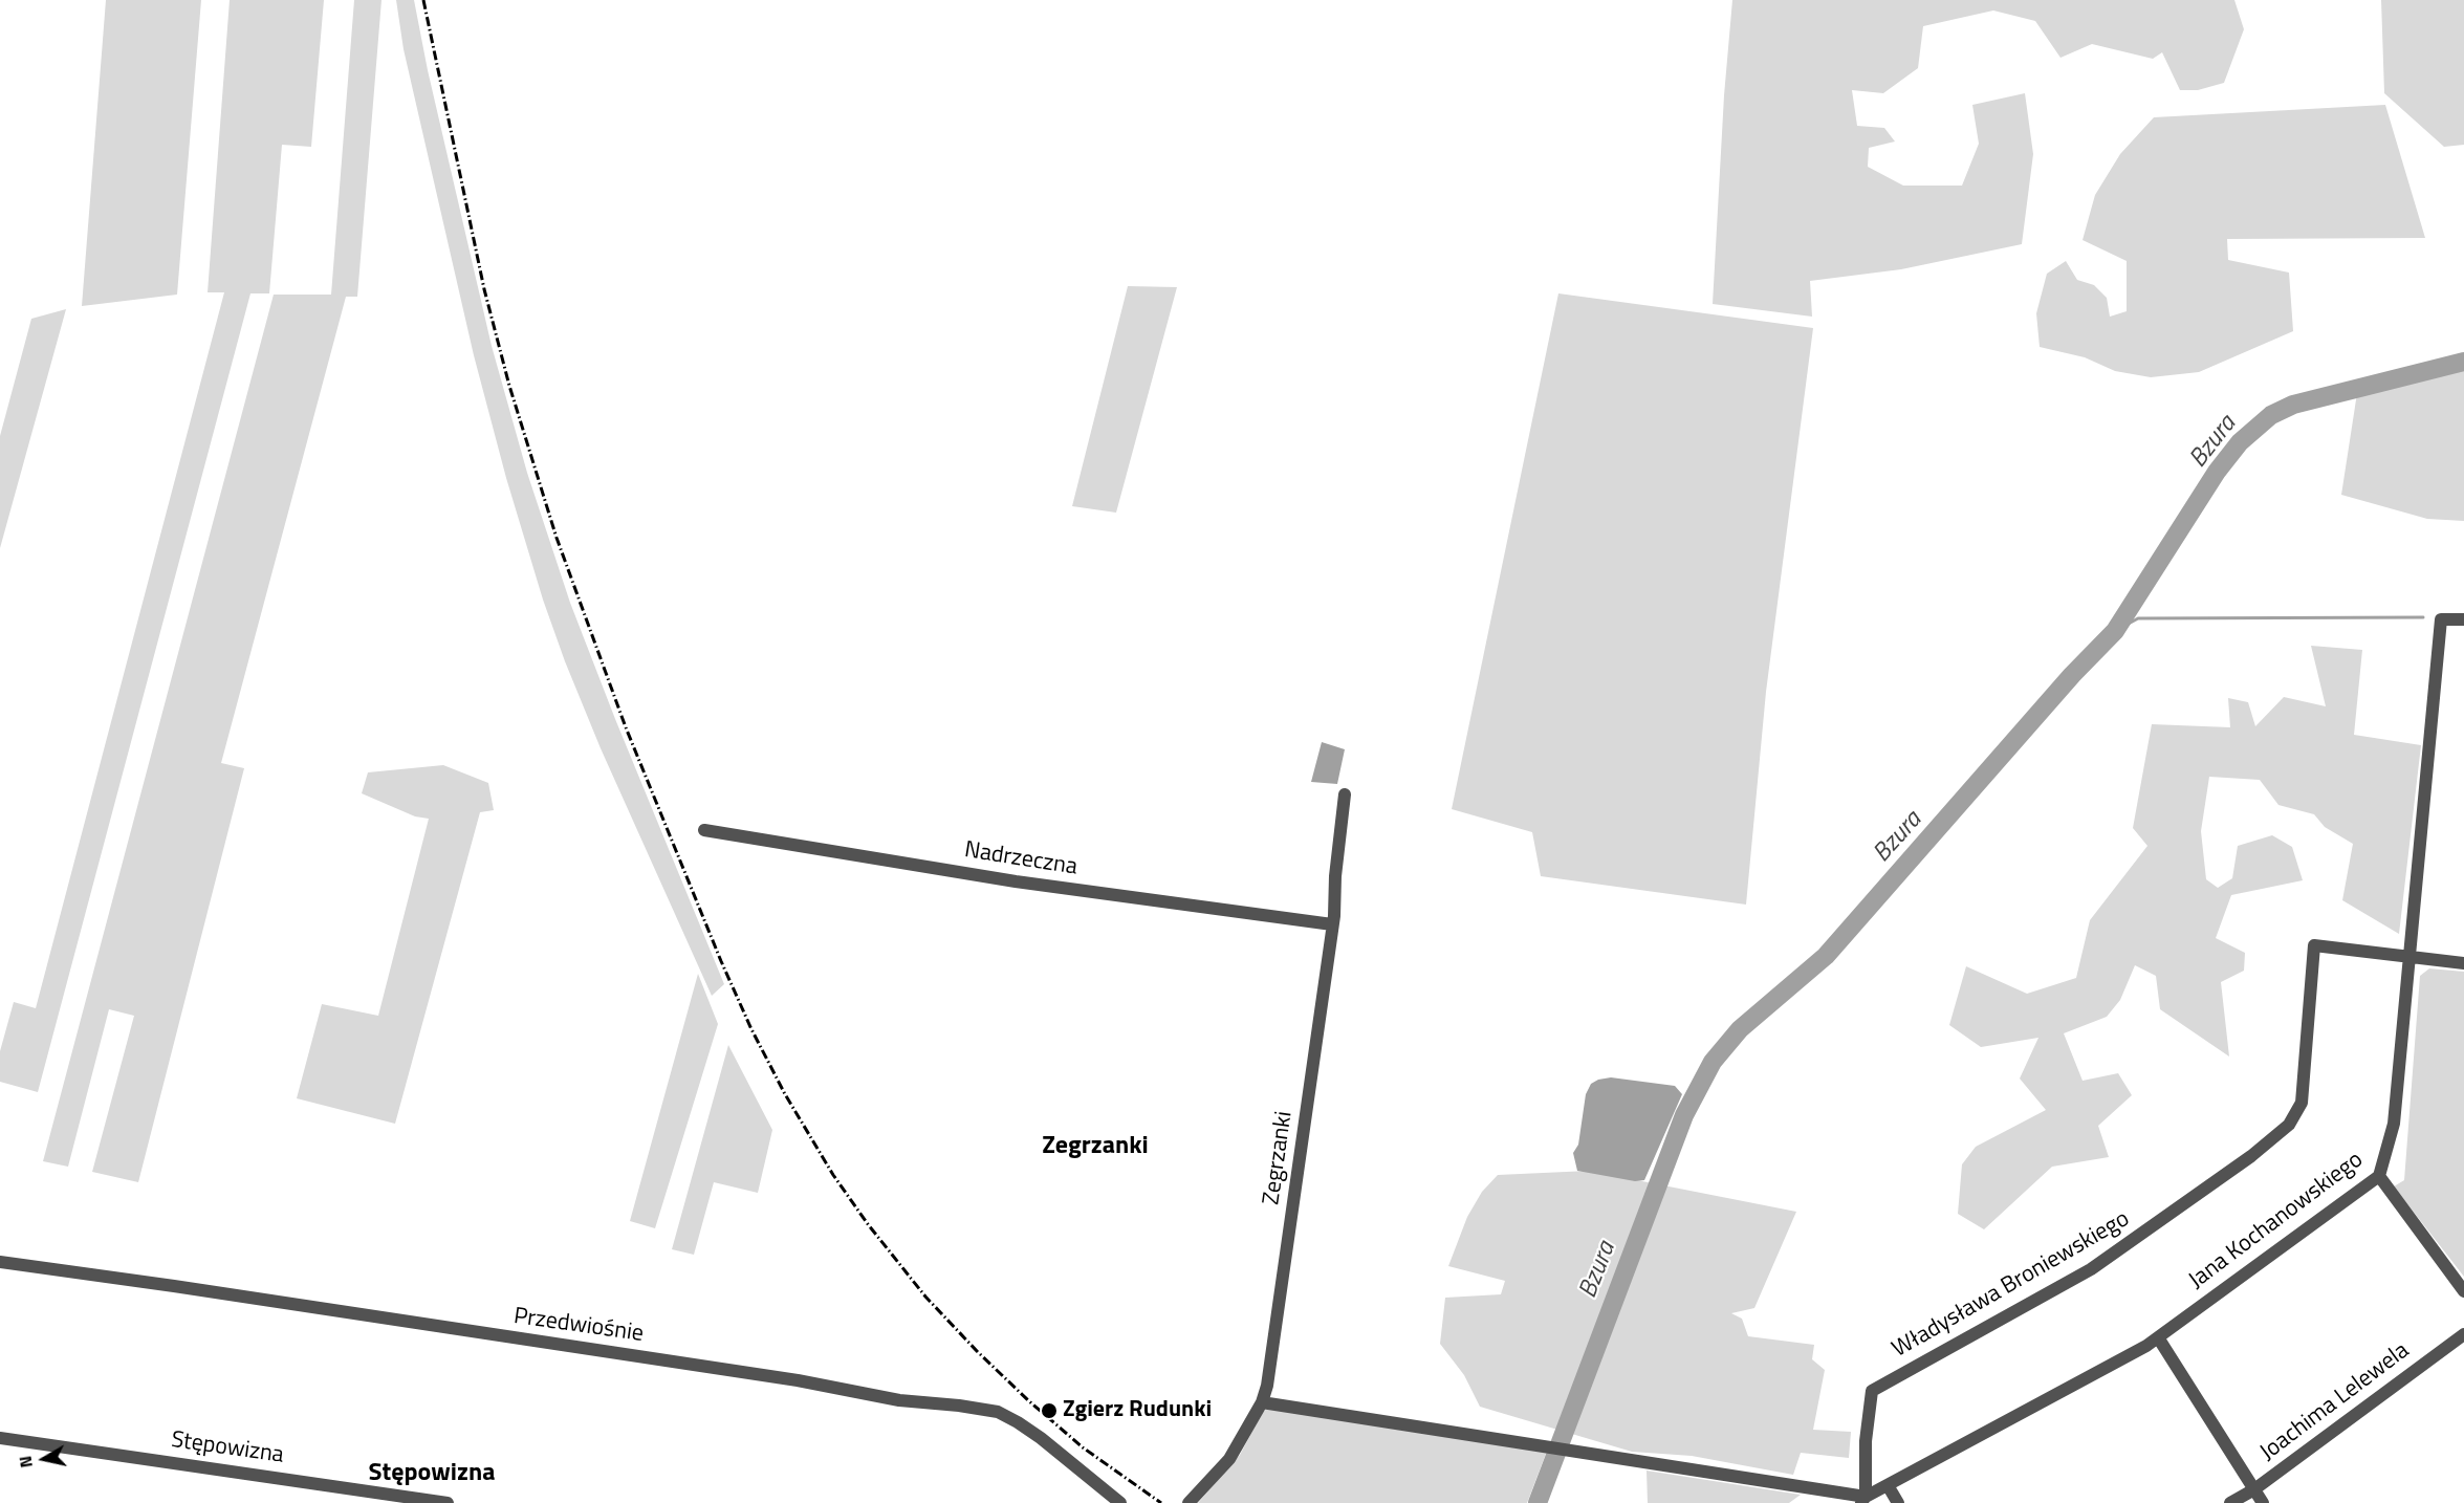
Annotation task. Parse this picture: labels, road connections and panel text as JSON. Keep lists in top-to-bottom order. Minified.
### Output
{"streets":{"street":["Nadrzeczna","Zegrzanki","Jana Kochanowskiego","Władysława Broniewskiego","Przedwiośnie","Joachima Lelewela","Stępowizna"]},"crossings":[["Nadrzeczna","Zegrzanki"],["Jana Kochanowskiego","Władysława Broniewskiego"]],"districts":["Zegrzanki","Stępowizna"],"water":["Bzura"],"places":["Zgierz Rudunki"],"north":"left"}
